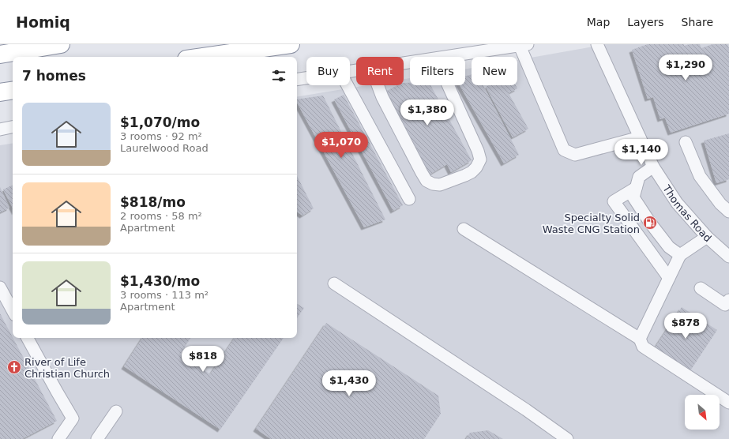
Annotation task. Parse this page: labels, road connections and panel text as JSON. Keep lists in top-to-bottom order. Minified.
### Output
{"streets":{"street":["Thomas Road"]},"places":{"fuel station":["Specialty Solid Waste CNG Station"],"church":["River of Life Christian Church"]},"north":"bottom right","page":{"header":"Homiq","nav":["Map","Layers","Share"],"price":["$1,290","$1,380","$1,070","$1,140","$878","$818","$1,430"],"chip":["Buy","Rent","Filters","New"],"heading":"7 homes","list":[{"name":"$1,070/mo","note":"3 rooms · 92 m² · Laurelwood Road"},{"name":"$818/mo","note":"2 rooms · 58 m² · Apartment"},{"name":"$1,430/mo","note":"3 rooms · 113 m² · Apartment"}]}}
